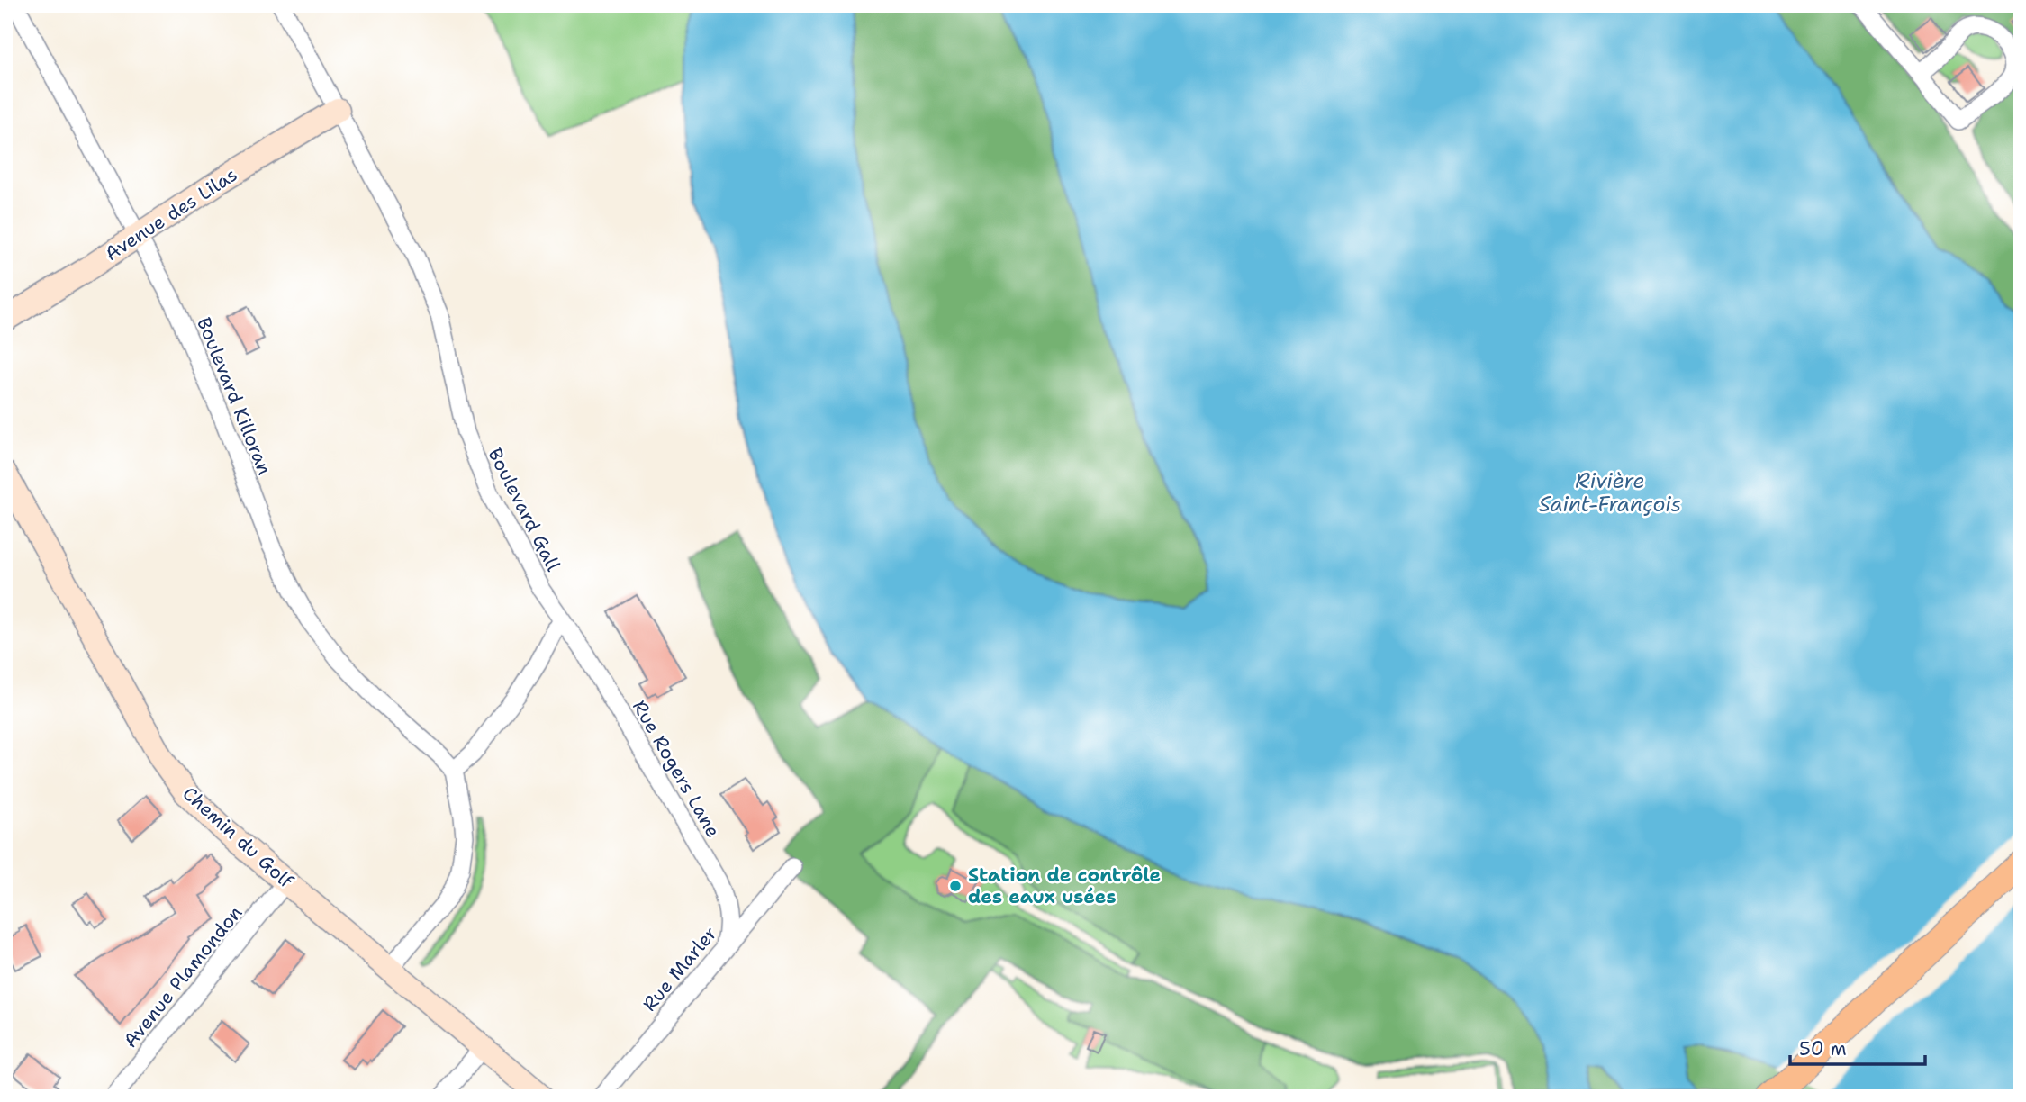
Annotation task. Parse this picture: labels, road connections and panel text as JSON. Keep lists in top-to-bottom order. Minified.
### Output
{"streets":{"street":["Avenue des Lilas","Boulevard Killoran","Boulevard Gall","Rue Rogers Lane","Chemin du Golf","Rue Marler","Avenue Plamondon"]},"crossings":[["Avenue des Lilas","Boulevard Killoran"],["Avenue des Lilas","Boulevard Gall"],["Boulevard Gall","Rue Rogers Lane"],["Rue Rogers Lane","Rue Marler"],["Chemin du Golf","Avenue Plamondon"]],"water":["Rivière Saint-François"],"places":["Station de contrôle des eaux usées"],"scale_bar":"50 m"}
